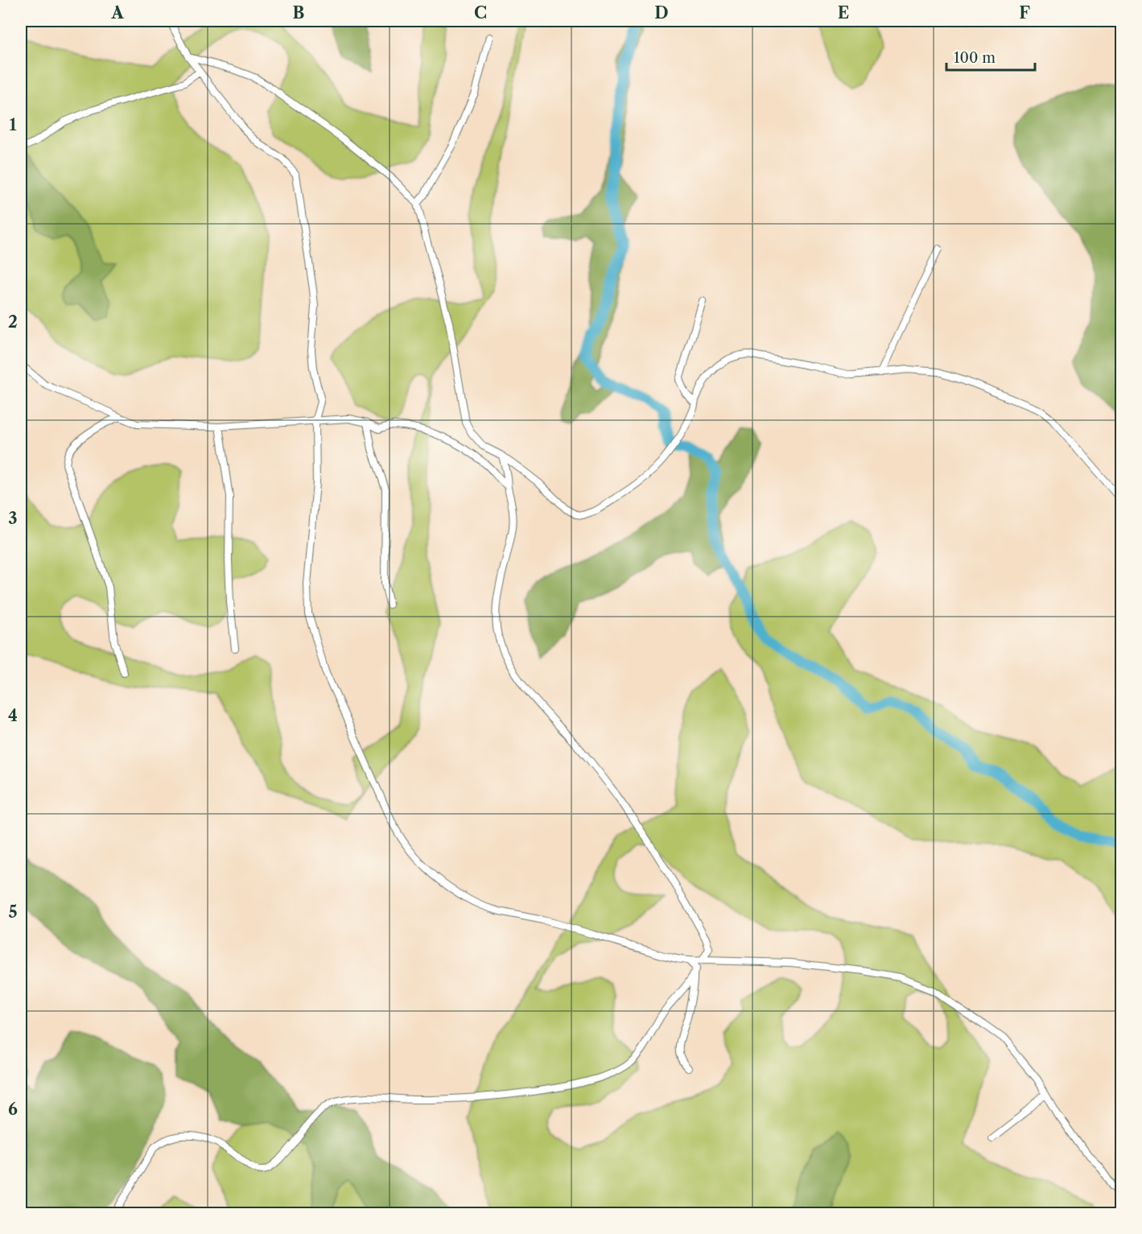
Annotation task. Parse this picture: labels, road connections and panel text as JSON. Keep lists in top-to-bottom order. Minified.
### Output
{"scale_bar":"100 m","grid":{"columns":["A","B","C","D","E","F"],"rows":["1","2","3","4","5","6"]}}
